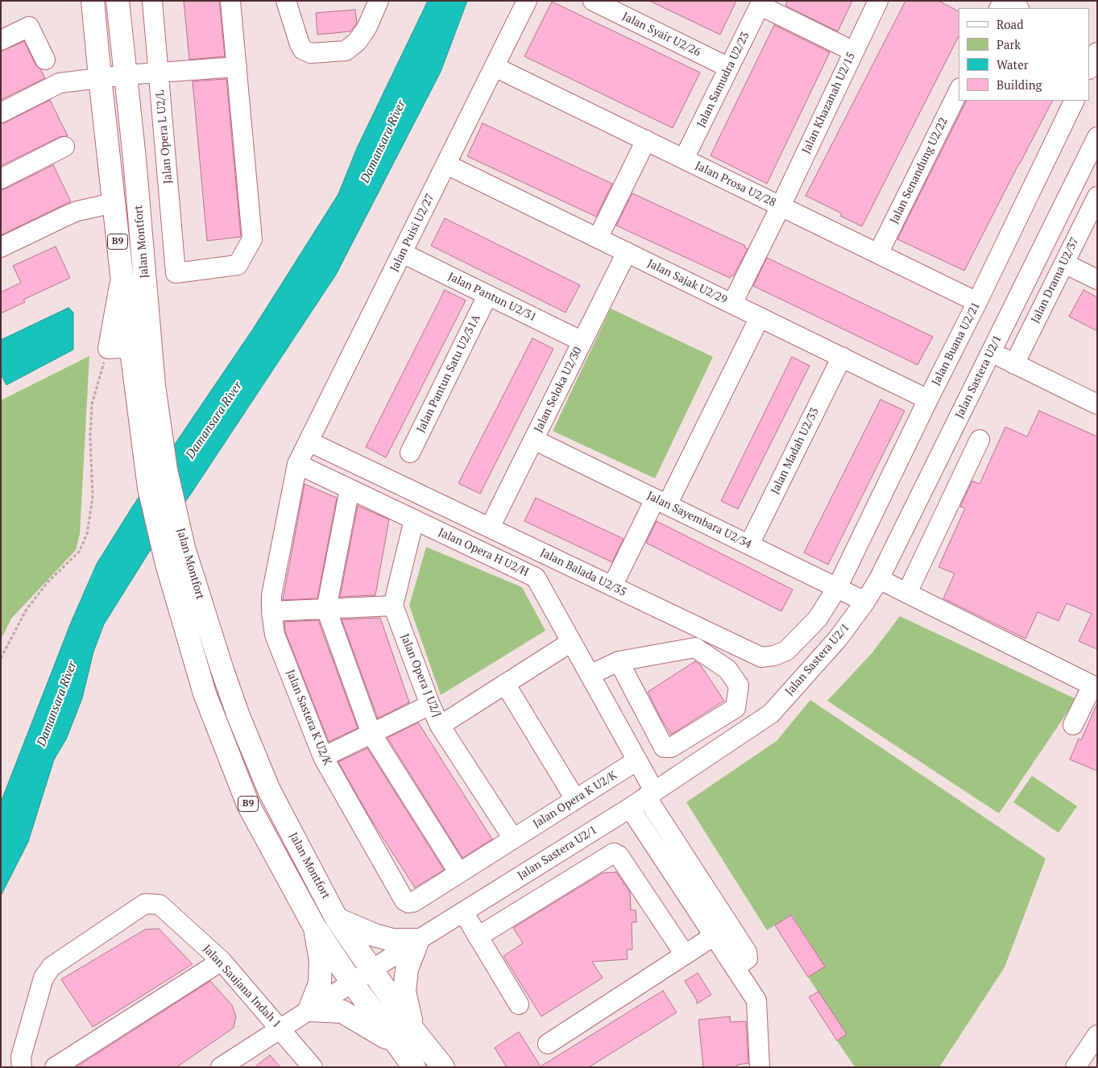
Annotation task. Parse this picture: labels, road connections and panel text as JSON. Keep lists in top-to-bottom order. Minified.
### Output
{"streets":{"main road":["B9","Jalan Montfort"],"street":["Jalan Syair U2/26","Jalan Samudra U2/23","Jalan Khazanah U2/15","Jalan Opera L U2/L","Jalan Senandung U2/22","Jalan Prosa U2/28","Jalan Puisi U2/27","Jalan Drama U2/37","Jalan Sajak U2/29","Jalan Pantun U2/31","Jalan Buana U2/21","Jalan Pantun Satu U2/31A","Jalan Sastera U2/1","Jalan Seloka U2/30","Jalan Madah U2/33","Jalan Sayembara U2/34","Jalan Opera H U2/H","Jalan Balada U2/35","Jalan Opera J U2/J","Jalan Sastera K U2/K","Jalan Opera K U2/K","Jalan Saujana Indah 1"]},"crossings":[["Jalan Syair U2/26","Jalan Samudra U2/23"],["Jalan Samudra U2/23","Jalan Prosa U2/28"],["Jalan Khazanah U2/15","Jalan Prosa U2/28"],["Jalan Khazanah U2/15","Jalan Sajak U2/29"],["Jalan Senandung U2/22","Jalan Prosa U2/28"],["Jalan Prosa U2/28","Jalan Puisi U2/27"],["Jalan Prosa U2/28","Jalan Buana U2/21"],["Jalan Puisi U2/27","Jalan Sajak U2/29"],["Jalan Puisi U2/27","Jalan Pantun U2/31"],["Jalan Puisi U2/27","Jalan Opera H U2/H"],["Jalan Puisi U2/27","Jalan Balada U2/35"],["Jalan Puisi U2/27","Jalan Sastera K U2/K"],["Jalan Montfort","Jalan Sastera U2/1"],["Jalan Sajak U2/29","Jalan Buana U2/21"],["Jalan Sajak U2/29","Jalan Seloka U2/30"],["Jalan Sajak U2/29","Jalan Madah U2/33"],["Jalan Pantun U2/31","Jalan Pantun Satu U2/31A"],["Jalan Pantun U2/31","Jalan Seloka U2/30"],["Jalan Buana U2/21","Jalan Sayembara U2/34"],["Jalan Buana U2/21","Jalan Balada U2/35"],["Jalan Sastera U2/1","Jalan Sayembara U2/34"],["Jalan Sastera U2/1","Jalan Opera H U2/H"],["Jalan Sastera U2/1","Jalan Saujana Indah 1"],["Jalan Seloka U2/30","Jalan Sayembara U2/34"],["Jalan Seloka U2/30","Jalan Balada U2/35"],["Jalan Madah U2/33","Jalan Sayembara U2/34"],["Jalan Sayembara U2/34","Jalan Balada U2/35"],["Jalan Opera H U2/H","Jalan Sastera K U2/K"],["Jalan Opera H U2/H","Jalan Opera K U2/K"],["Jalan Opera J U2/J","Jalan Sastera K U2/K"],["Jalan Opera J U2/J","Jalan Opera K U2/K"],["Jalan Sastera K U2/K","Jalan Opera K U2/K"]],"water":["Damansara River"],"legend":["Road","Park","Water","Building"]}
